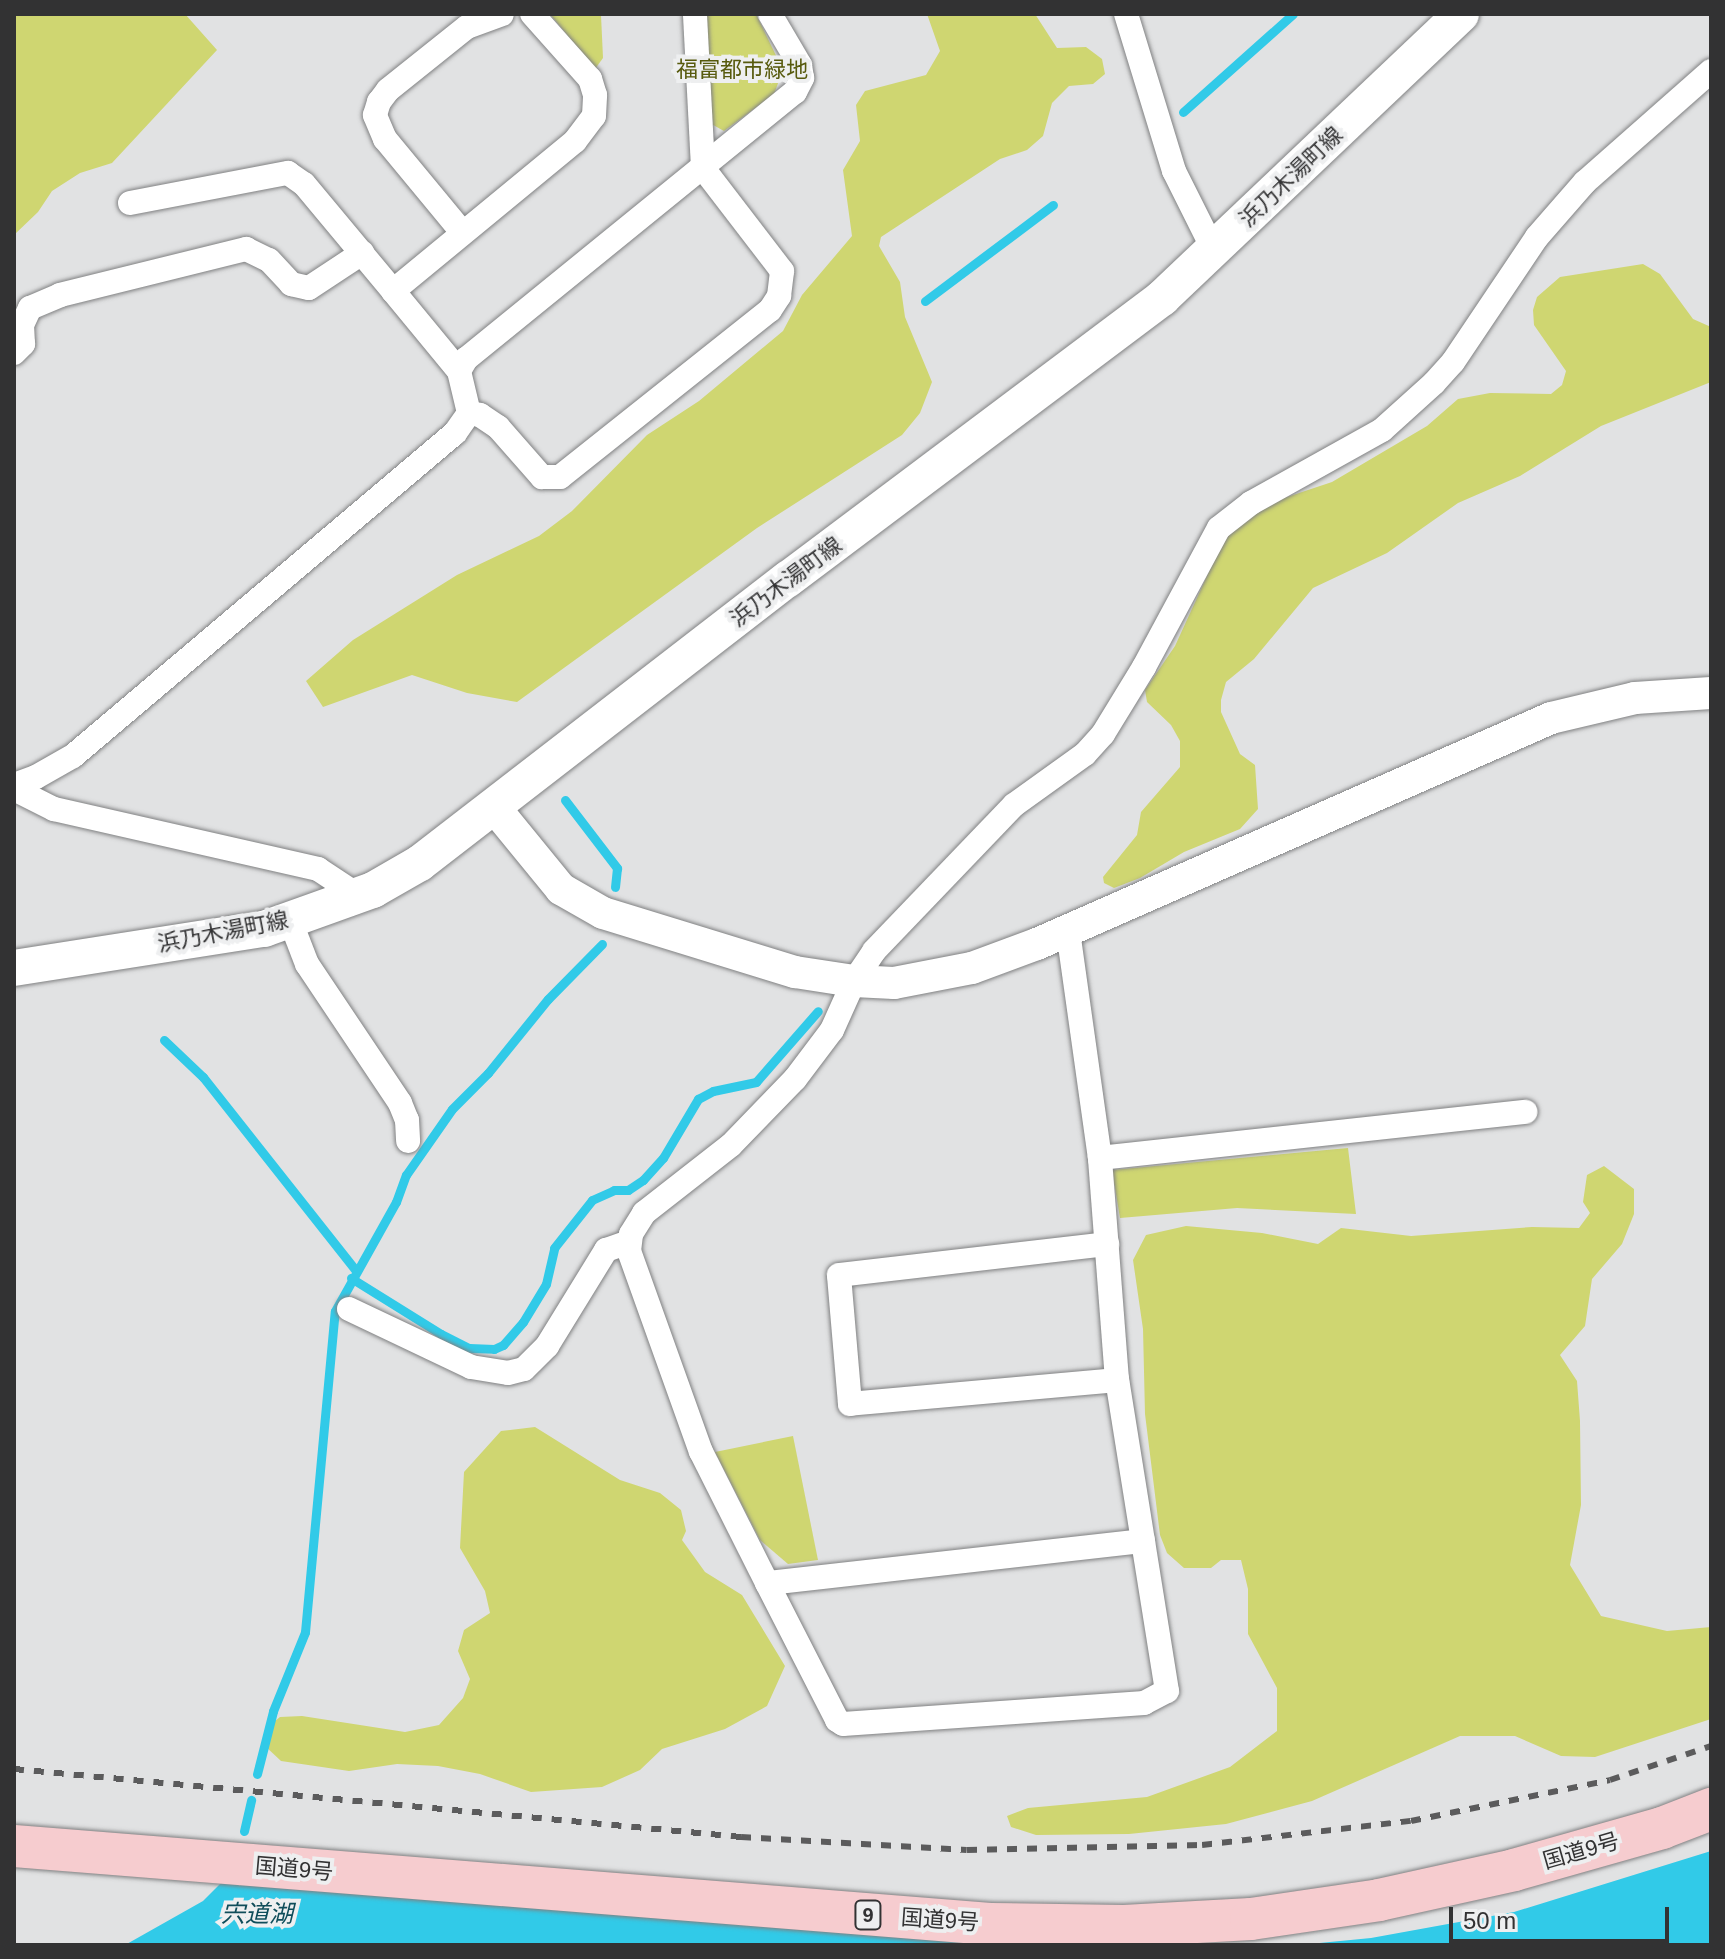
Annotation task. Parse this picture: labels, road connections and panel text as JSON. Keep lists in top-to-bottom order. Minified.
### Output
{"streets":{"highway":["国道9号","9"],"main road":["浜乃木湯町線"]},"water":["宍道湖"],"parks":["福富都市緑地"],"scale_bar":"50 m"}
